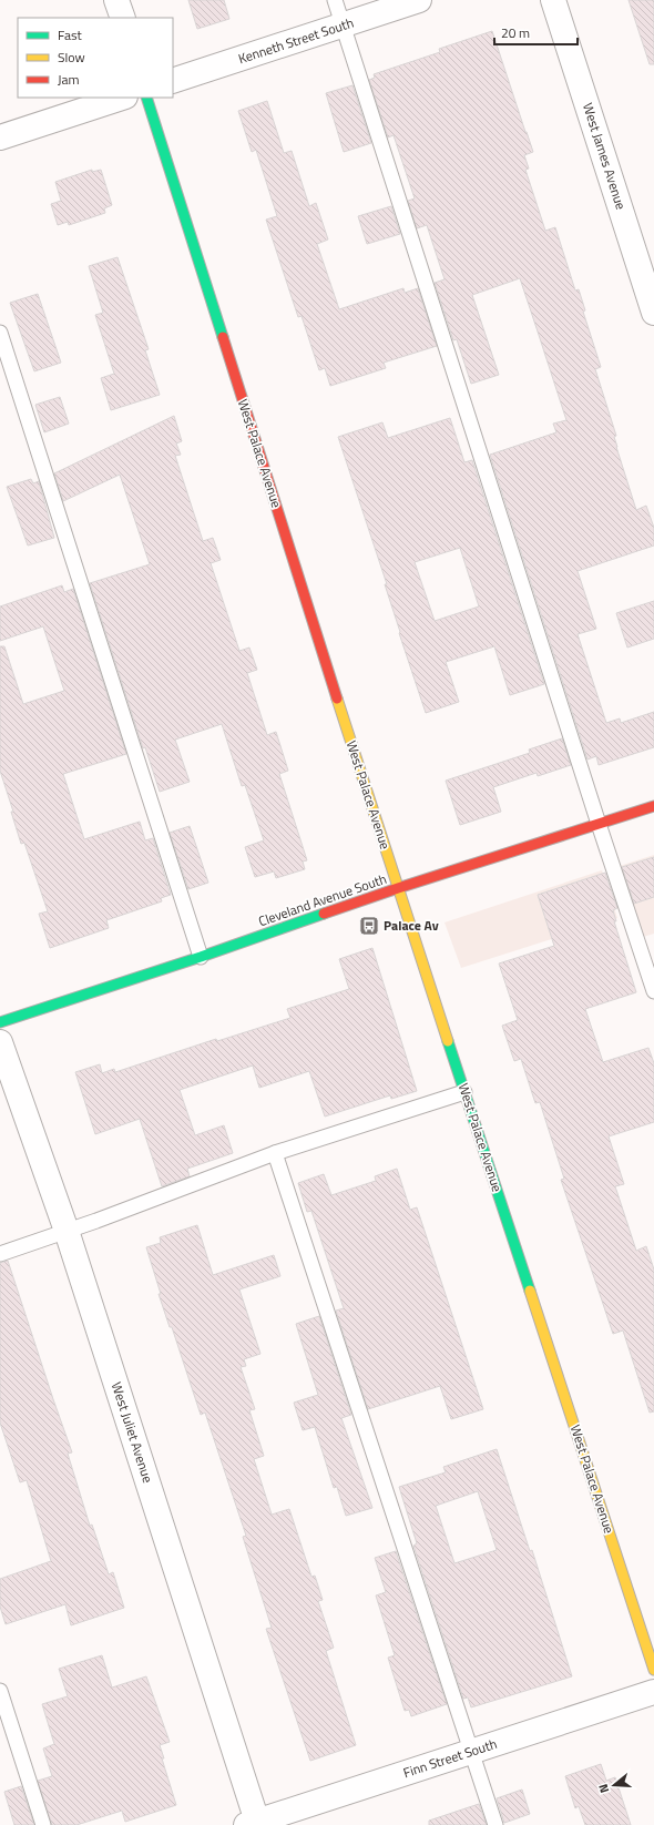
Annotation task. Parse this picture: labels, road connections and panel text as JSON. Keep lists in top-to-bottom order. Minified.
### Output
{"streets":{"street":["Kenneth Street South","West James Avenue","West Palace Avenue","Cleveland Avenue South","West Juliet Avenue","Finn Street South"]},"crossings":[["West Palace Avenue","Cleveland Avenue South"],["West Juliet Avenue","Finn Street South"]],"places":{"bus stop":["Palace Av"]},"legend":["Fast","Slow","Jam"],"scale_bar":"20 m","north":"left"}
